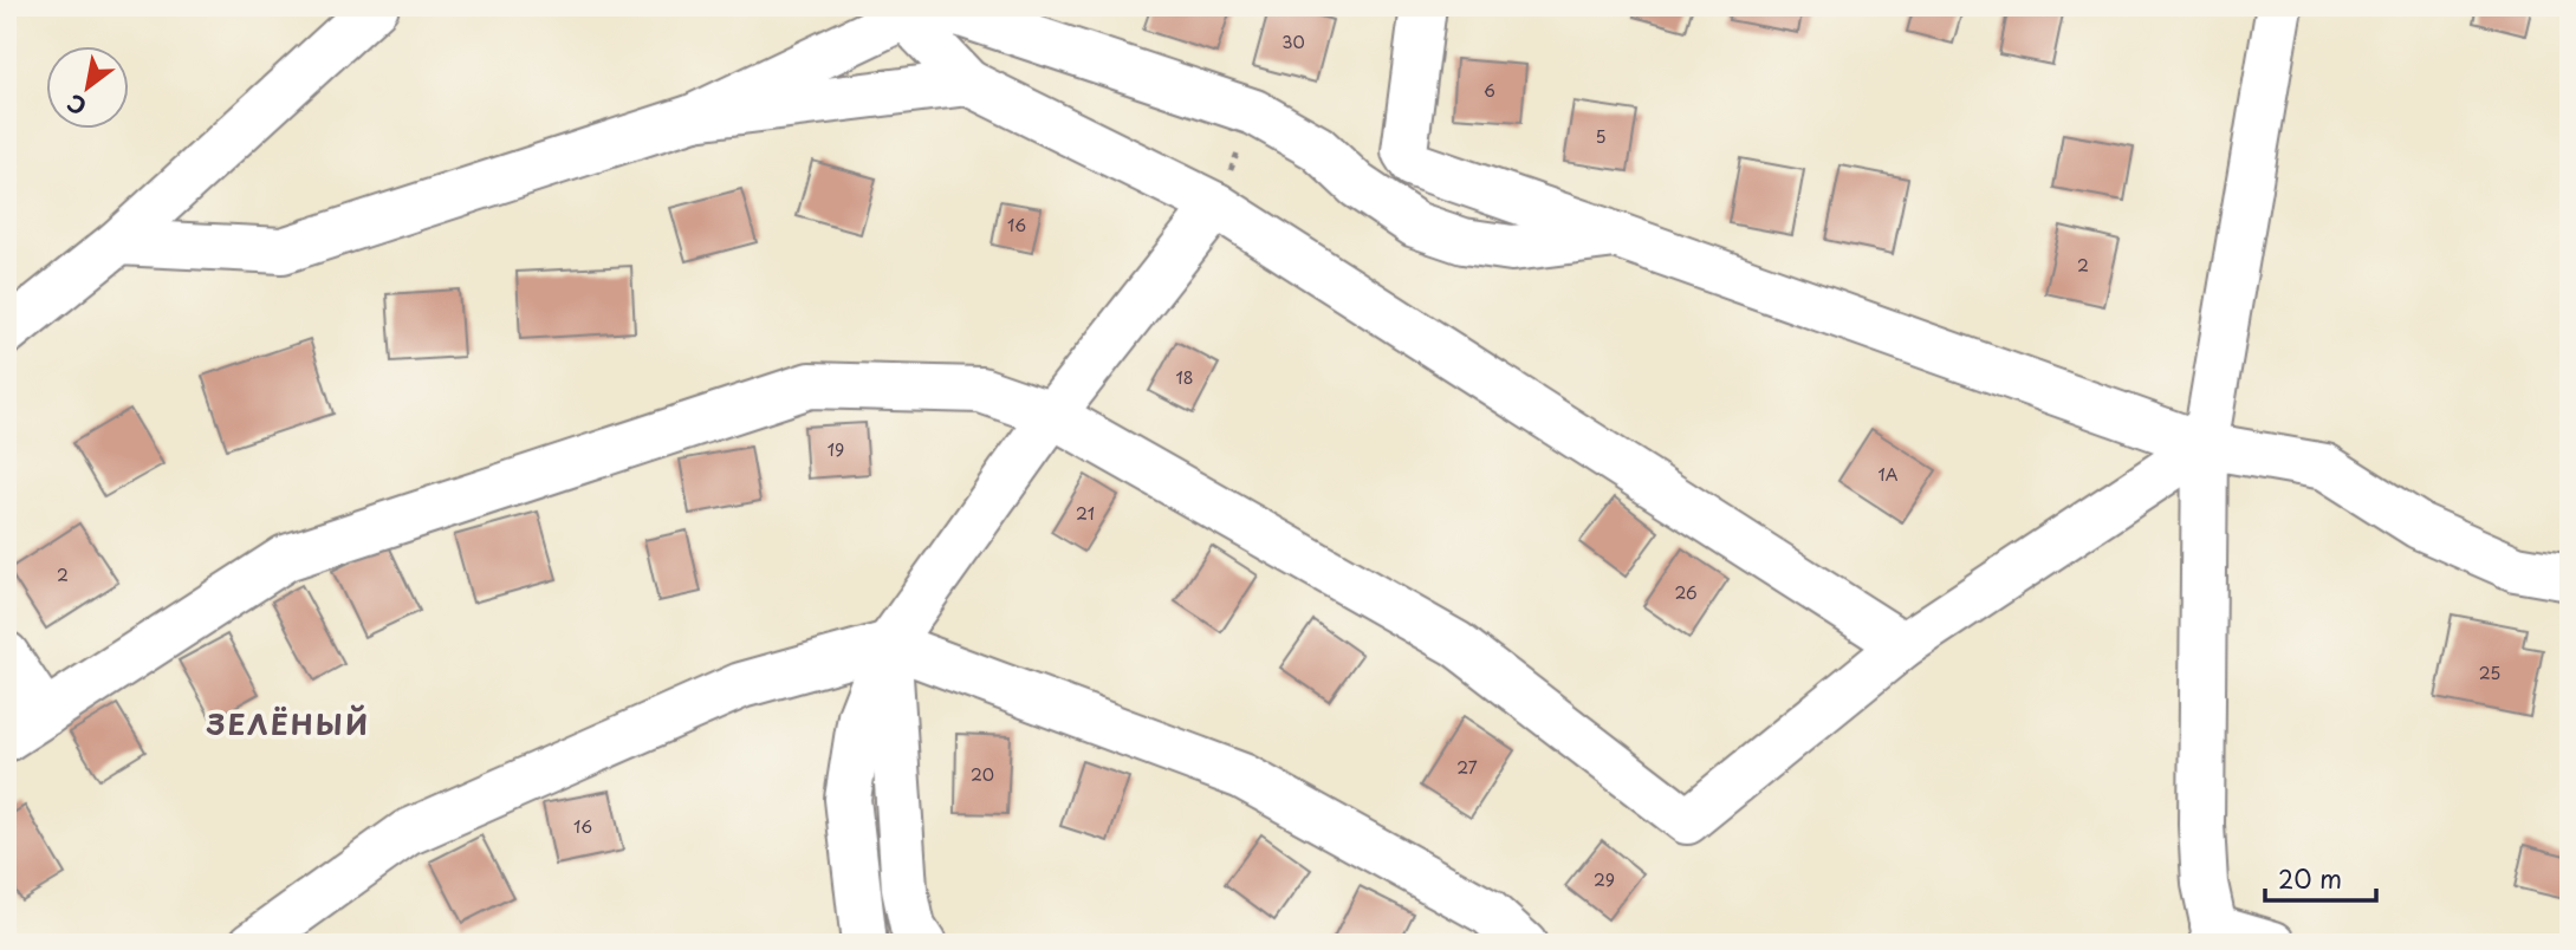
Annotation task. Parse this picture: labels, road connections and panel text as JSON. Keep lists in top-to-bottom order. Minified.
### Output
{"districts":["ЗЕЛЁНЫЙ"],"house_numbers":["30","6","5","16","2","18","19","1А","21","2","26","25","27","20","16","29"],"scale_bar":"20 m","north":"bottom left"}
